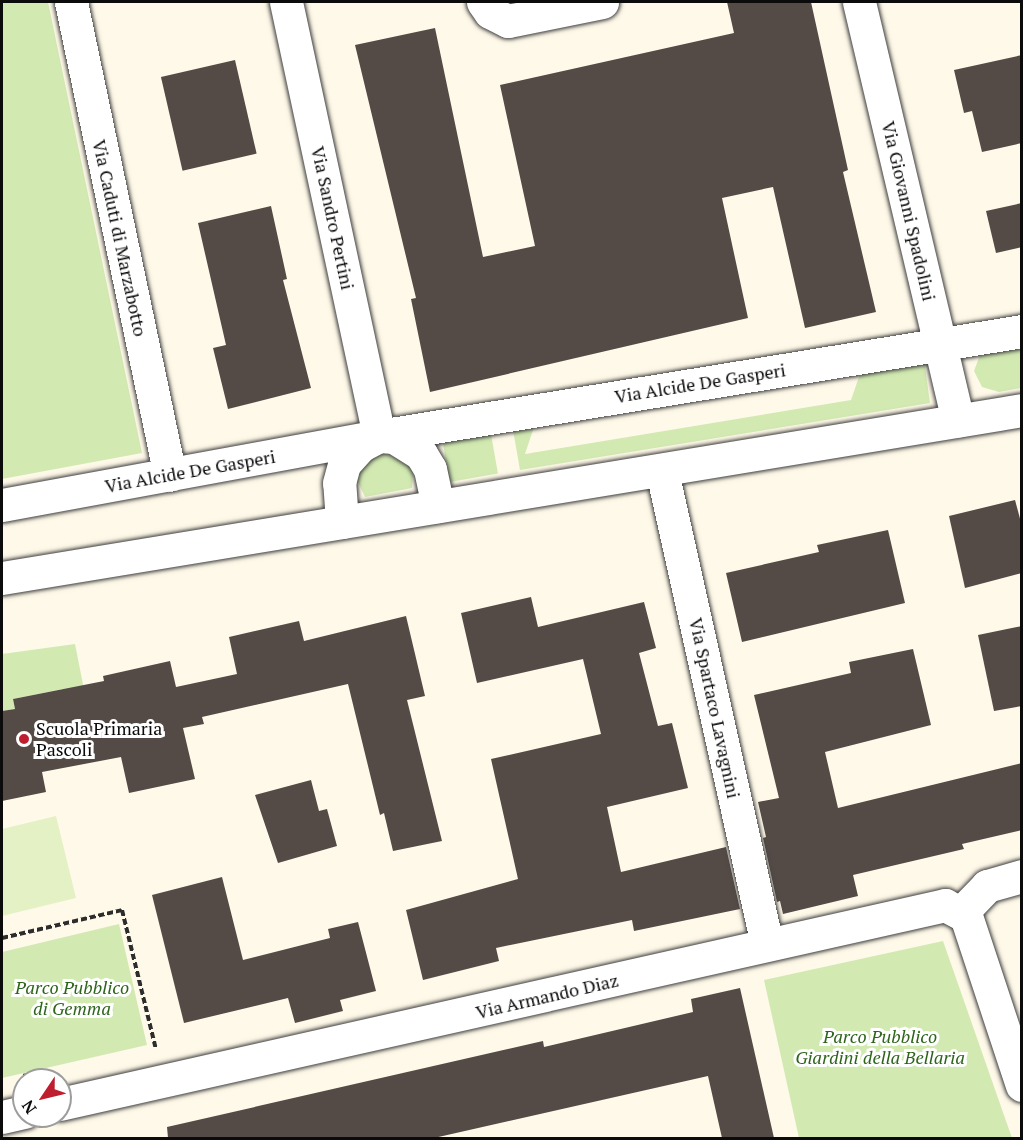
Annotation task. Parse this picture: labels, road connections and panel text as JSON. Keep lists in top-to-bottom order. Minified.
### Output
{"streets":{"street":["Via Giovanni Spadolini","Via Sandro Pertini","Via Caduti di Marzabotto","Via Alcide De Gasperi","Via Spartaco Lavagnini","Via Armando Diaz"]},"crossings":[["Via Giovanni Spadolini","Via Alcide De Gasperi"],["Via Sandro Pertini","Via Alcide De Gasperi"],["Via Caduti di Marzabotto","Via Alcide De Gasperi"],["Via Spartaco Lavagnini","Via Armando Diaz"]],"parks":["Parco Pubblico di Gemma","Parco Pubblico Giardini della Bellaria"],"places":["Scuola Primaria Pascoli"],"north":"bottom left"}
